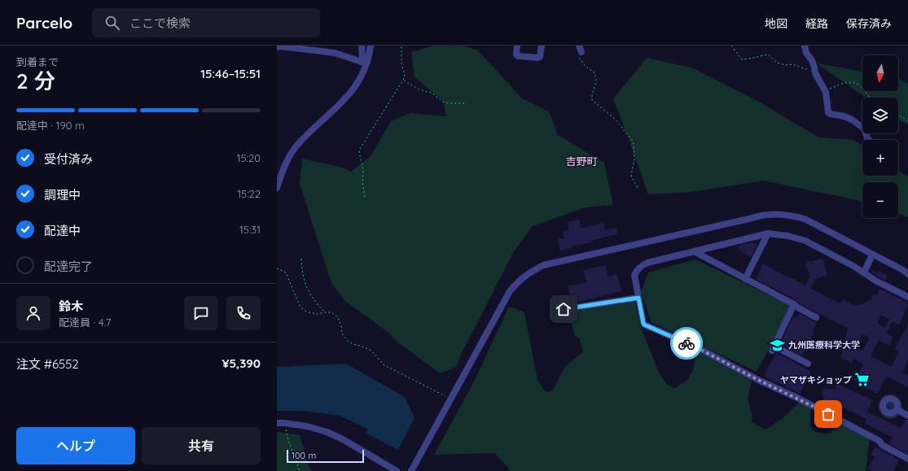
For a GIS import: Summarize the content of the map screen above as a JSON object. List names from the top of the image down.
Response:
{
  "districts": ["吉野町"],
  "places": {
    "school or university": ["九州医療科学大学"],
    "supermarket": ["ヤマザキショップ"]
  },
  "scale_bar": "100 m",
  "north": "bottom",
  "page": {
    "header": "Parcelo",
    "search": "ここで検索",
    "nav": ["地図", "経路", "保存済み"],
    "heading": ["2 分", "到着まで", "15:46–15:51"],
    "panel": [
      "鈴木",
      "配達員 · 4.7",
      "注文 #6552",
      "¥5,390"
    ],
    "map_buttons": ["+", "−"],
    "bar": "配達中 · 190 m",
    "list": [
      ["受付済み", "15:20"],
      ["調理中", "15:22"],
      ["配達中", "15:31"],
      "配達完了"
    ],
    "buttons": ["ヘルプ", "共有"],
    "scale": "100 m"
  }
}
